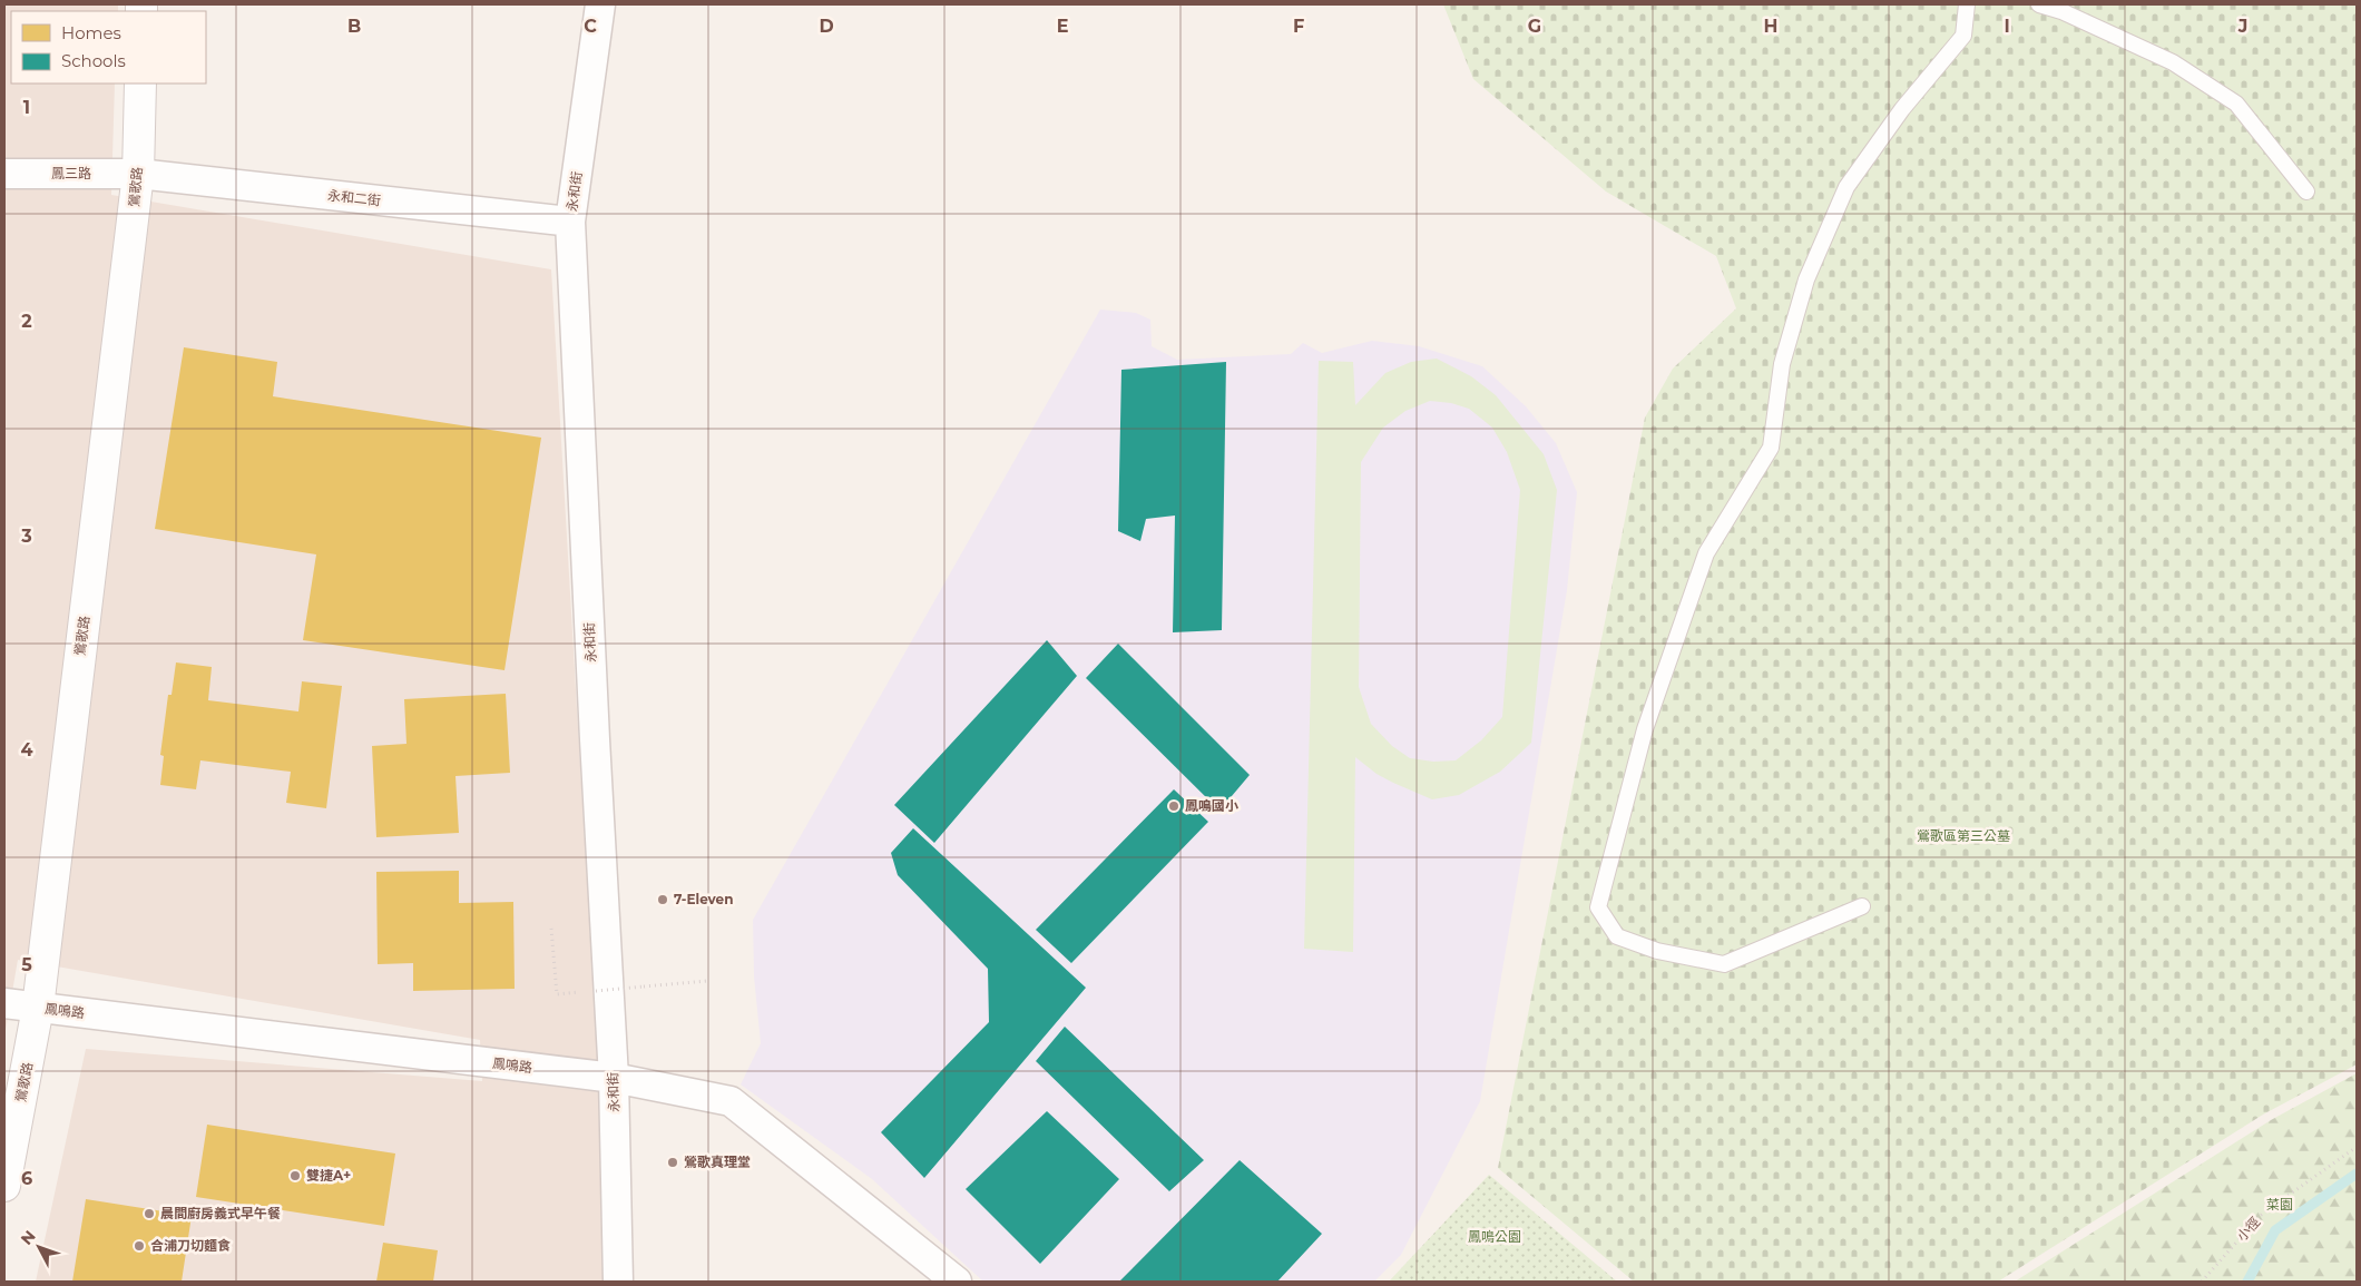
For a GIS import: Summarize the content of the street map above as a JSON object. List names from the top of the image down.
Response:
{
  "streets": {
    "street": [
      "鳳三路",
      "鶯歌路",
      "永和街",
      "永和二街",
      "鳳鳴路"
    ],
    "path": ["小徑"]
  },
  "crossings": [
    ["鳳三路", "鶯歌路"],
    ["鳳三路", "永和二街"],
    ["鶯歌路", "永和二街"],
    ["鶯歌路", "鳳鳴路"],
    ["永和街", "永和二街"],
    ["永和街", "鳳鳴路"]
  ],
  "parks": ["鶯歌區第三公墓", "菜園", "鳳鳴公園"],
  "places": [
    "鳳鳴國小",
    "7-Eleven",
    "鶯歌真理堂",
    "雙捷A+",
    "晨間廚房義式早午餐",
    "合浦刀切麵食"
  ],
  "legend": ["Homes", "Schools"],
  "north": "top left",
  "grid": {
    "columns": [
      "B",
      "C",
      "D",
      "E",
      "F",
      "G",
      "H",
      "I",
      "J"
    ],
    "rows": [
      "1",
      "2",
      "3",
      "4",
      "5",
      "6"
    ]
  }
}
